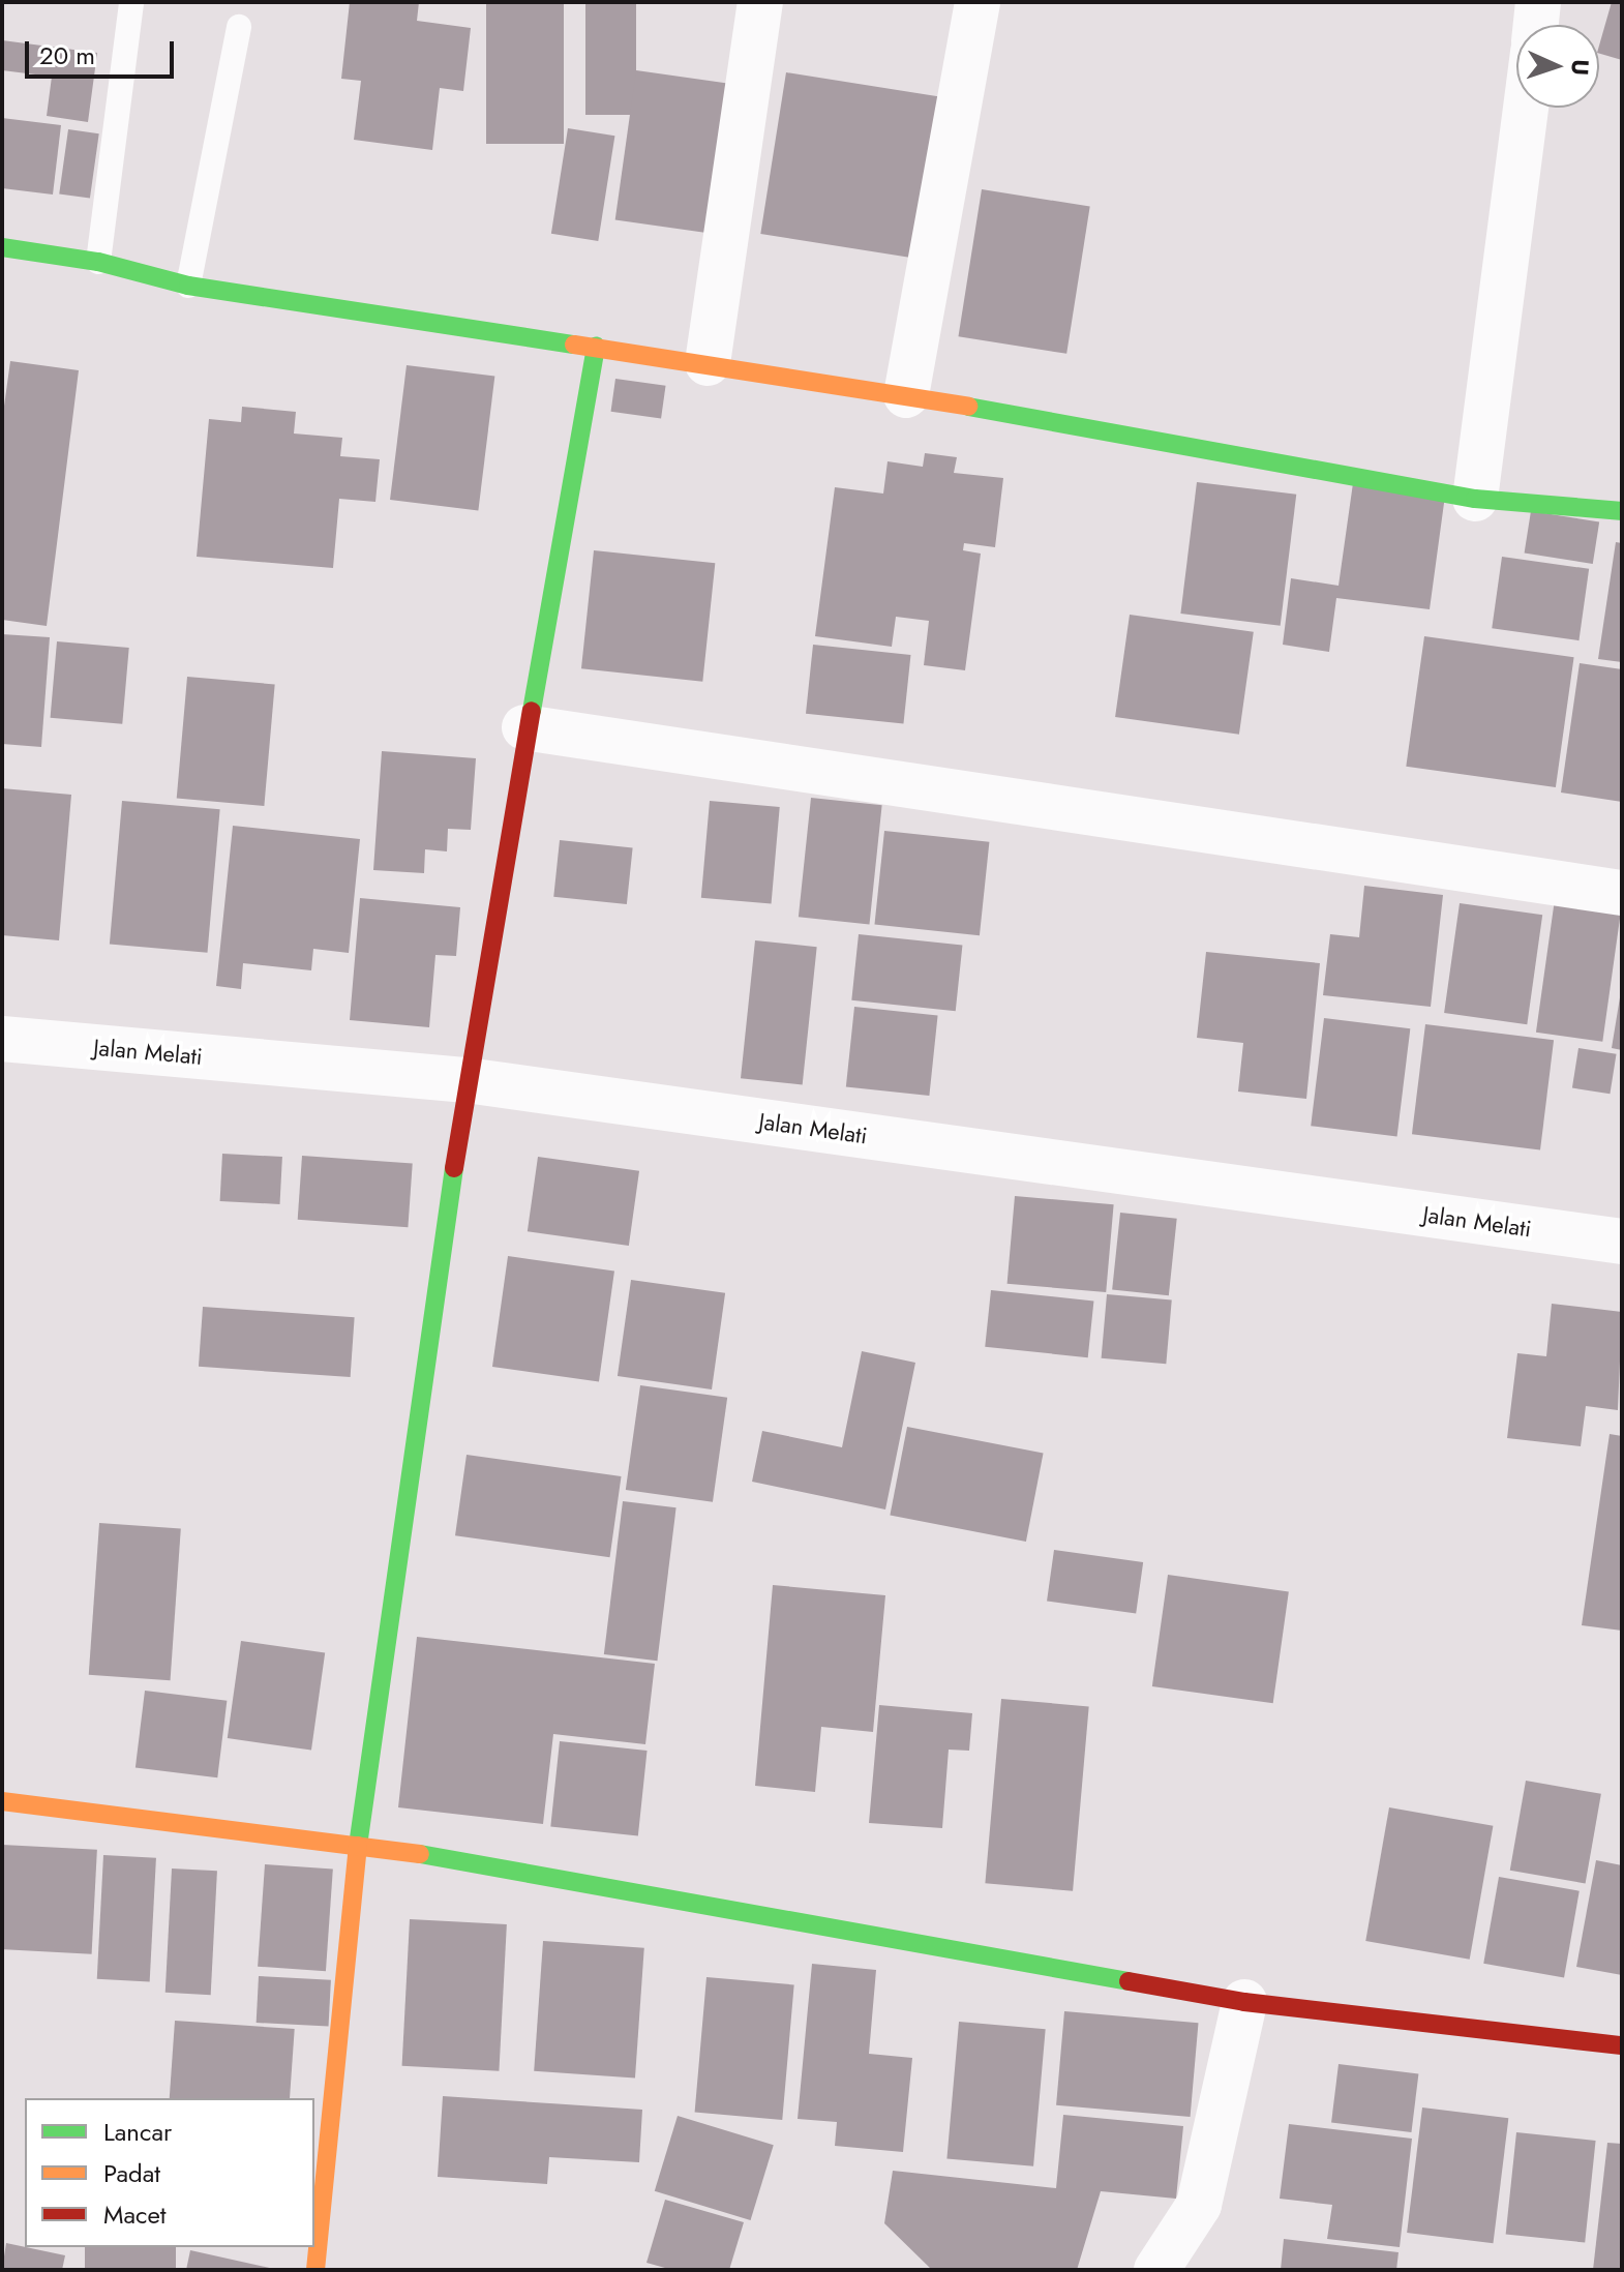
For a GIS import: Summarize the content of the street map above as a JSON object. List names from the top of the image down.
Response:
{
  "streets": {
    "street": ["Jalan Melati"]
  },
  "legend": ["Lancar", "Padat", "Macet"],
  "scale_bar": "20 m",
  "north": "right"
}
